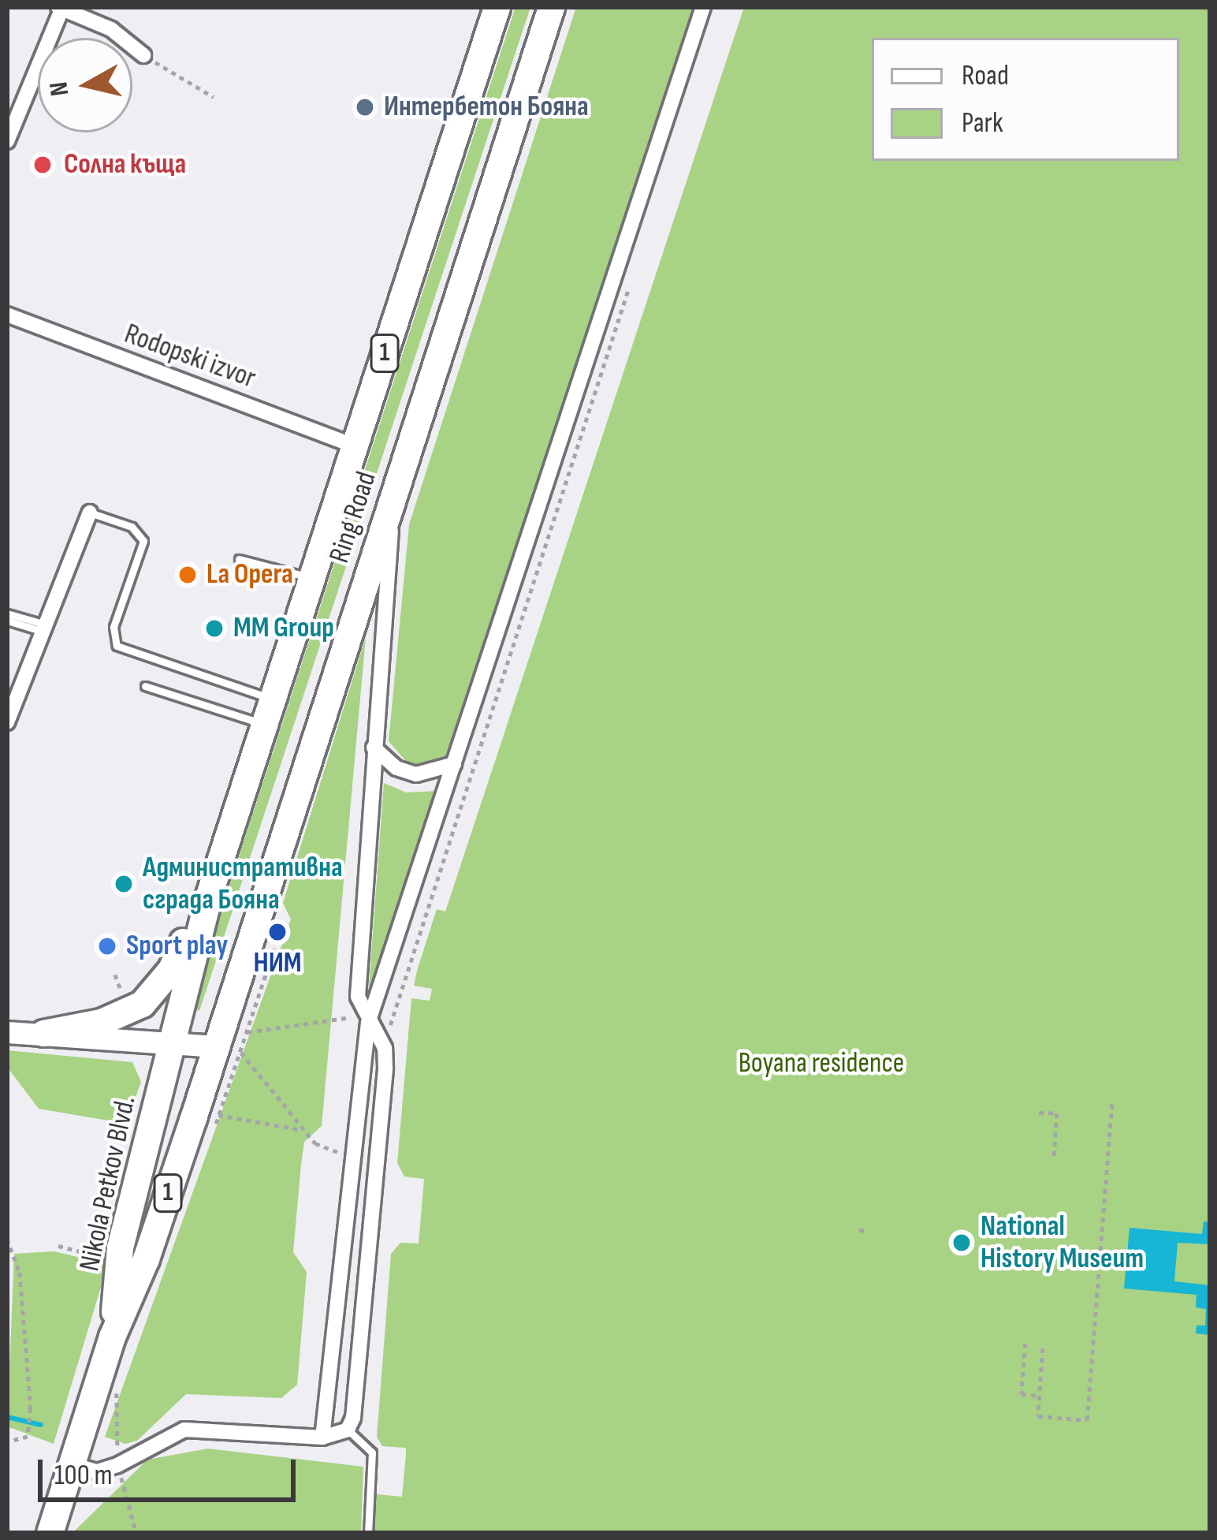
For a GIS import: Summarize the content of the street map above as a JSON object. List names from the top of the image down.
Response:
{
  "streets": {
    "highway": ["1", "Ring Road", "Nikola Petkov Blvd."],
    "street": ["Rodopski izvor"]
  },
  "crossings": [
    ["Rodopski izvor", "Ring Road"],
    ["Ring Road", "Nikola Petkov Blvd."]
  ],
  "parks": ["Boyana residence"],
  "places": [
    "Интербетон Бояна",
    "Солна къща",
    "La Opera",
    "MM Group",
    "Административна сграда Бояна",
    "НИМ",
    "Sport play",
    "National History Museum"
  ],
  "legend": ["Road", "Park"],
  "scale_bar": "100 m",
  "north": "left"
}
